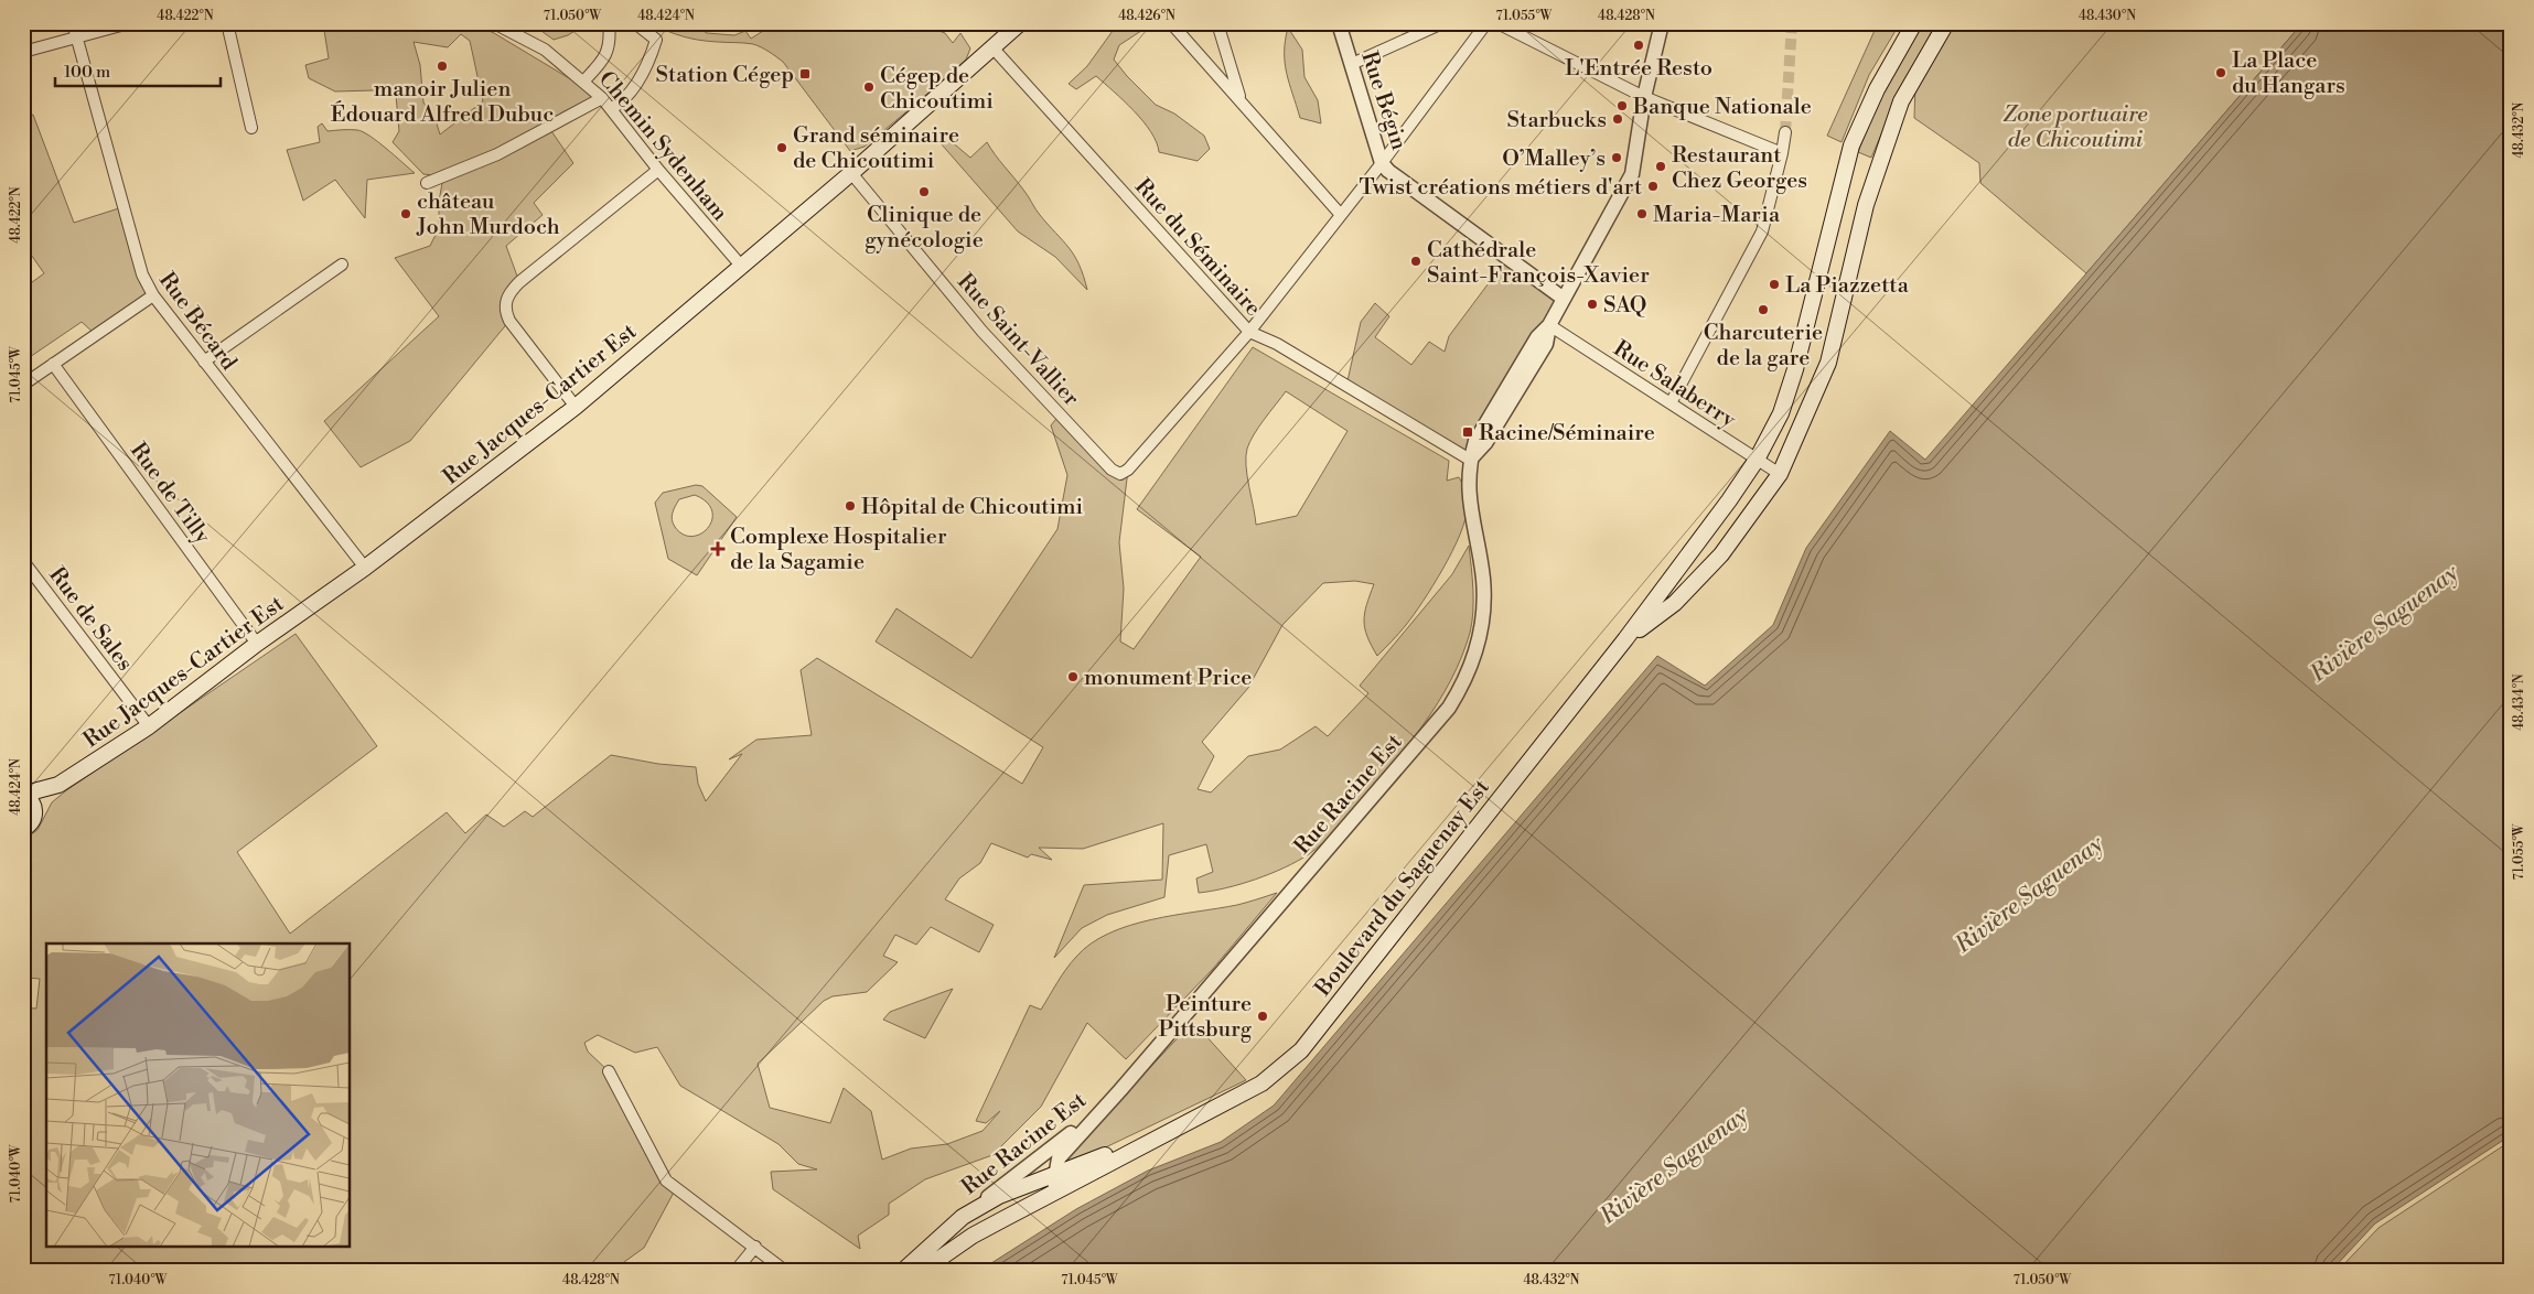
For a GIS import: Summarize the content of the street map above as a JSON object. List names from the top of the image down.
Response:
{
  "streets": {
    "main road": ["Rue Jacques-Cartier Est", "Boulevard du Saguenay Est"],
    "street": [
      "Rue Bégin",
      "Chemin Sydenham",
      "Rue du Séminaire",
      "Rue Bécard",
      "Rue Saint-Vallier",
      "Rue Salaberry",
      "Rue de Tilly",
      "Rue de Sales",
      "Rue Racine Est"
    ]
  },
  "crossings": [
    ["Rue Bégin", "Rue Racine Est"],
    ["Chemin Sydenham", "Rue Jacques-Cartier Est"],
    ["Rue du Séminaire", "Rue Saint-Vallier"],
    ["Rue du Séminaire", "Rue Jacques-Cartier Est"],
    ["Rue du Séminaire", "Rue Racine Est"],
    ["Rue Bécard", "Rue Jacques-Cartier Est"],
    ["Rue Saint-Vallier", "Rue Jacques-Cartier Est"],
    ["Rue Salaberry", "Rue Racine Est"],
    ["Rue Salaberry", "Boulevard du Saguenay Est"],
    ["Rue Jacques-Cartier Est", "Rue de Tilly"],
    ["Rue Jacques-Cartier Est", "Rue de Sales"],
    ["Rue Racine Est", "Boulevard du Saguenay Est"]
  ],
  "water": ["Rivière Saguenay"],
  "parks": ["Zone portuaire de Chicoutimi"],
  "places": {
    "other": [
      "L'Entrée Resto",
      "manoir Julien Édouard Alfred Dubuc",
      "La Place du Hangars",
      "Cégep de Chicoutimi",
      "Banque Nationale",
      "Starbucks",
      "Grand séminaire de Chicoutimi",
      "O’Malley’s",
      "Restaurant Chez Georges",
      "Twist créations métiers d'art",
      "Clinique de gynécologie",
      "château John Murdoch",
      "Maria-Maria",
      "Cathédrale Saint-François-Xavier",
      "La Piazzetta",
      "SAQ",
      "Charcuterie de la gare",
      "Hôpital de Chicoutimi",
      "monument Price",
      "Peinture Pittsburg"
    ],
    "transit": ["Station Cégep", "Racine/Séminaire"],
    "health": ["Complexe Hospitalier de la Sagamie"]
  },
  "scale_bar": "100 m",
  "coordinates": [
    "48.422°N",
    "71.050°W",
    "48.424°N",
    "48.426°N",
    "71.055°W",
    "48.428°N",
    "48.430°N",
    "48.432°N",
    "71.045°W",
    "48.434°N",
    "71.040°W"
  ]
}
